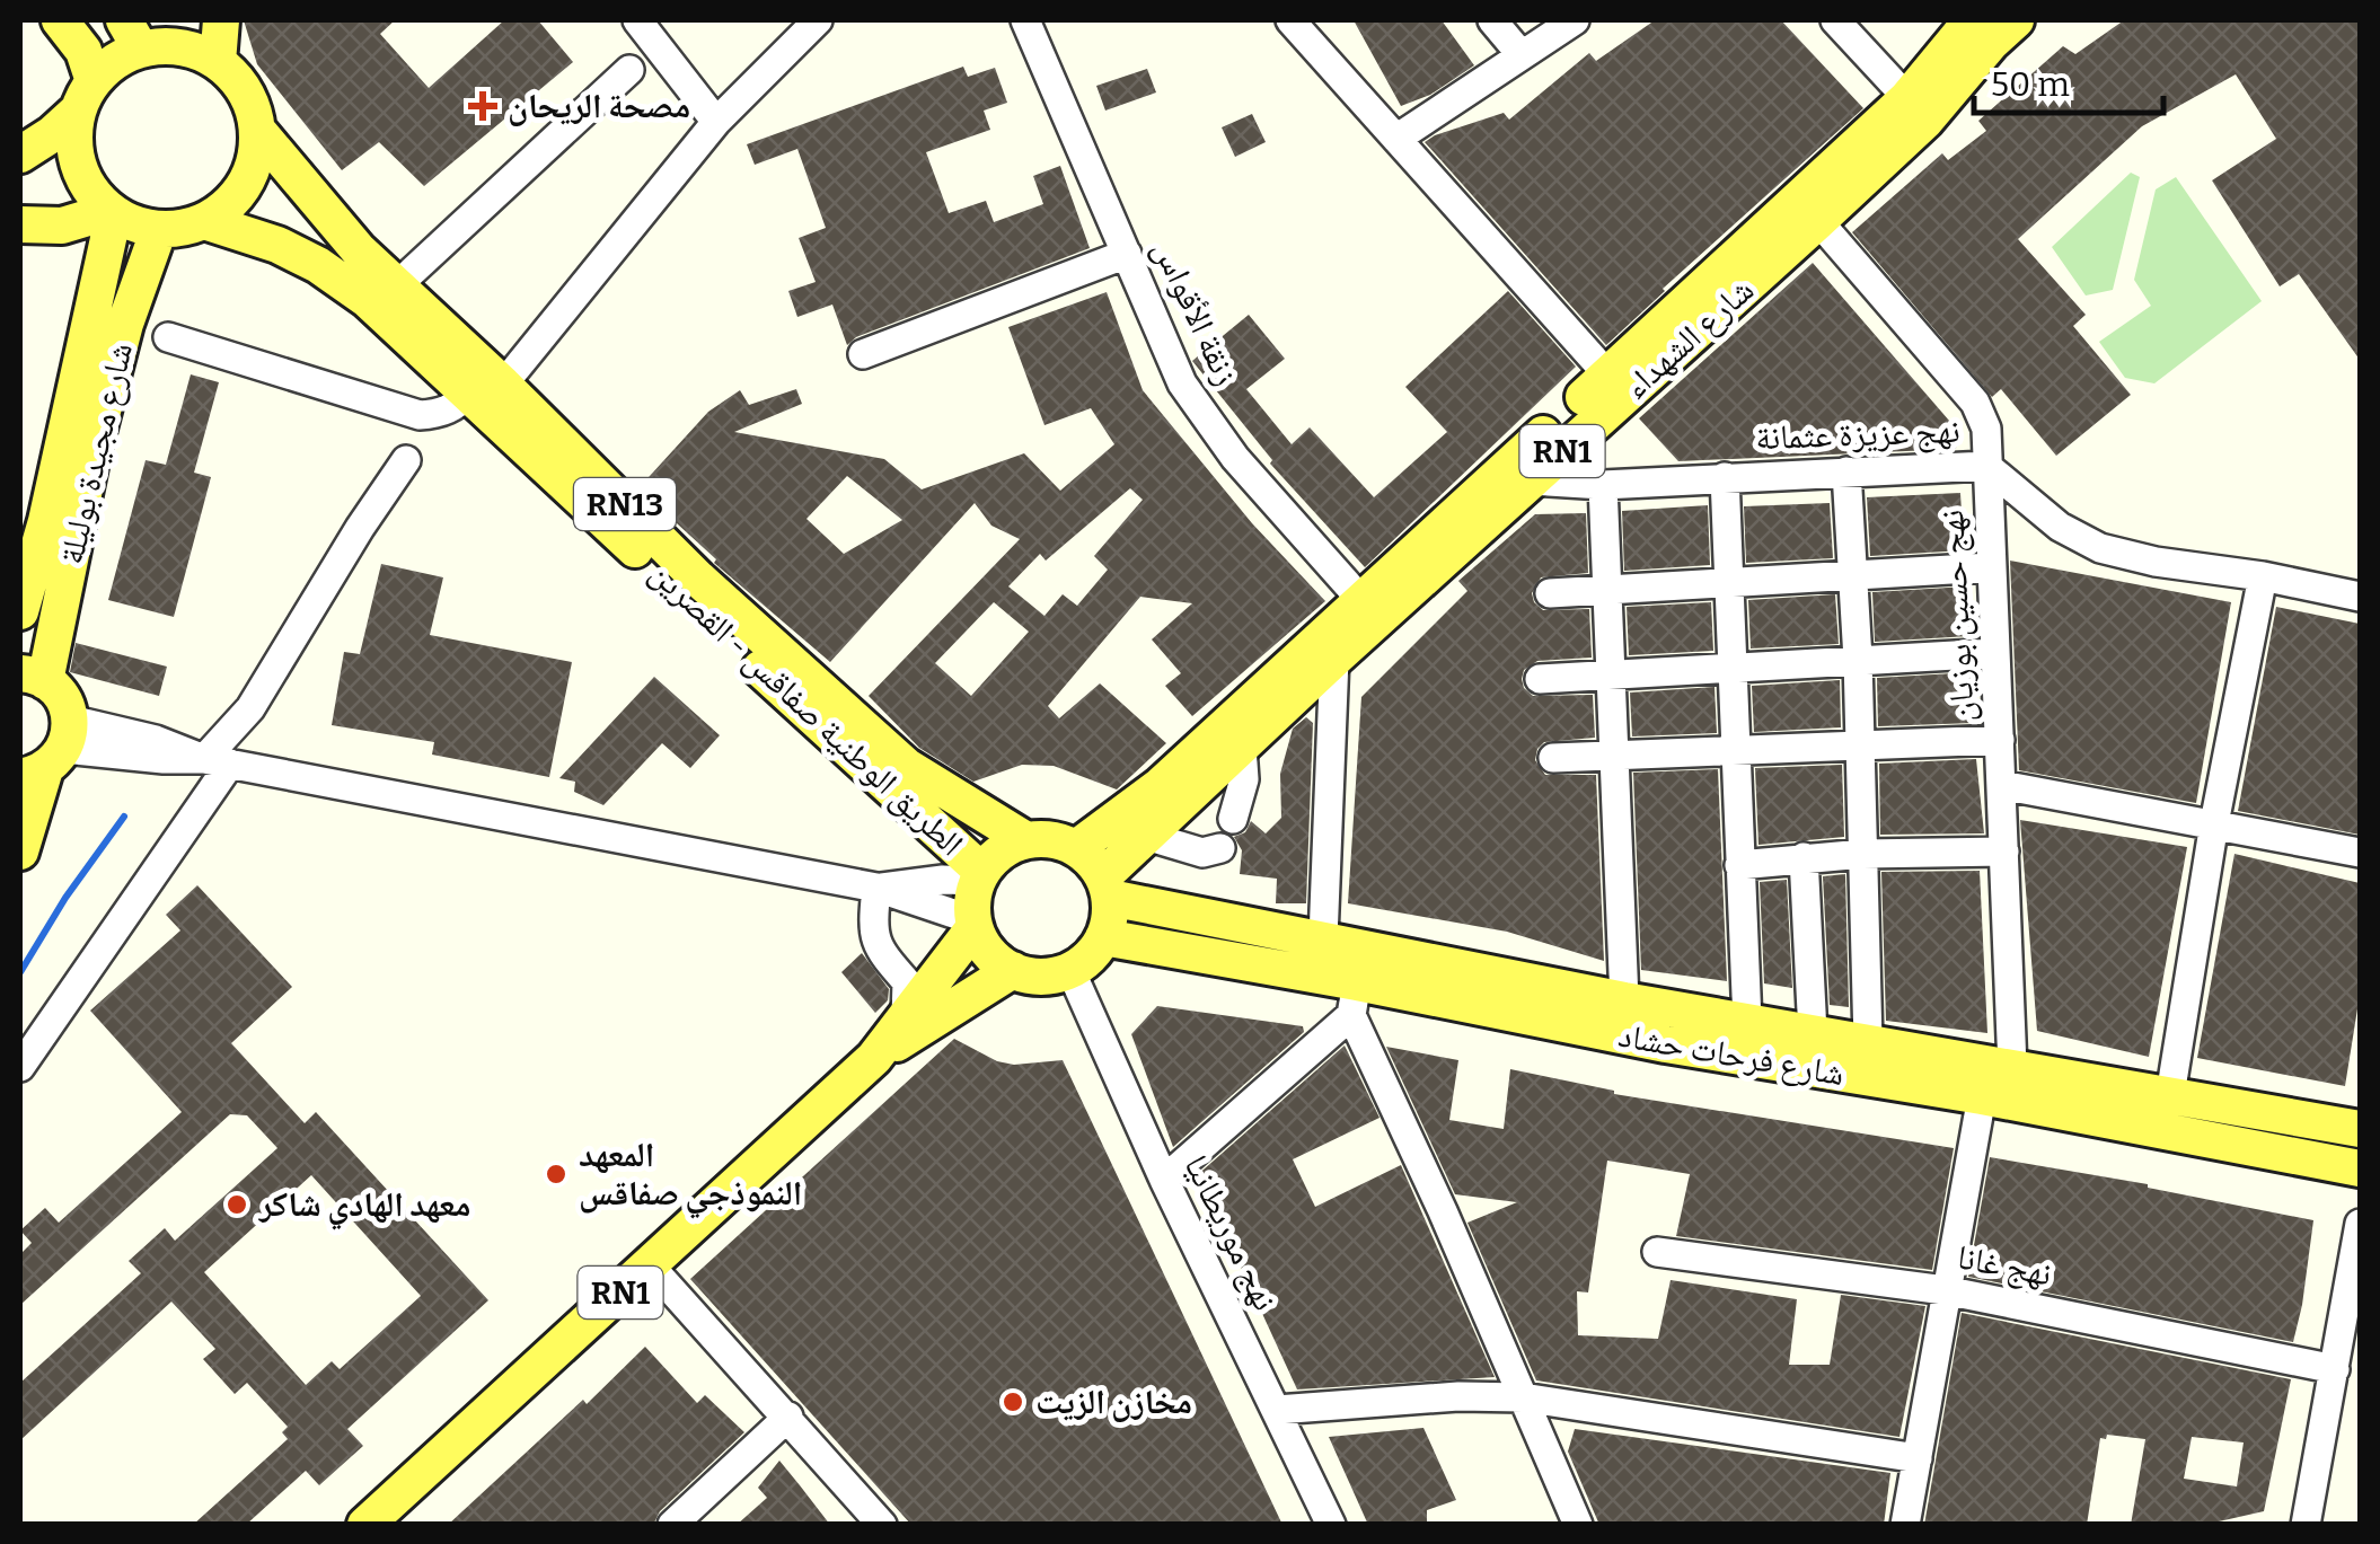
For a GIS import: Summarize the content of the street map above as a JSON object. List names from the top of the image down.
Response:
{
  "streets": {
    "main road": [
      "شارع الشهداء",
      "RN1",
      "شارع مجيدة بوليلة",
      "RN13",
      "الطريق الوطنية صفاقس - القصرين",
      "شارع فرحات حشاد"
    ],
    "street": [
      "زنقة الأقواس",
      "نهج عزيزة عثمانة",
      "نهج حسين بوزيان",
      "نهج موريطانيا",
      "نهج غانا"
    ]
  },
  "crossings": [
    ["زنقة الأقواس", "شارع الشهداء"],
    ["شارع الشهداء", "نهج عزيزة عثمانة"],
    ["شارع الشهداء", "RN1"],
    ["شارع الشهداء", "نهج حسين بوزيان"],
    ["شارع الشهداء", "الطريق الوطنية صفاقس - القصرين"],
    ["شارع الشهداء", "شارع فرحات حشاد"],
    ["شارع الشهداء", "نهج موريطانيا"],
    ["نهج عزيزة عثمانة", "نهج حسين بوزيان"],
    ["RN1", "الطريق الوطنية صفاقس - القصرين"],
    ["RN1", "شارع فرحات حشاد"],
    ["RN1", "نهج موريطانيا"],
    ["شارع مجيدة بوليلة", "الطريق الوطنية صفاقس - القصرين"],
    ["نهج حسين بوزيان", "شارع فرحات حشاد"],
    ["الطريق الوطنية صفاقس - القصرين", "شارع فرحات حشاد"],
    ["الطريق الوطنية صفاقس - القصرين", "نهج موريطانيا"],
    ["شارع فرحات حشاد", "نهج موريطانيا"]
  ],
  "places": {
    "health": ["مصحة الريحان"],
    "other": ["المعهد النموذجي صفاقس", "معهد الهادي شاكر", "مخازن الزيت"]
  },
  "scale_bar": "50 m"
}
